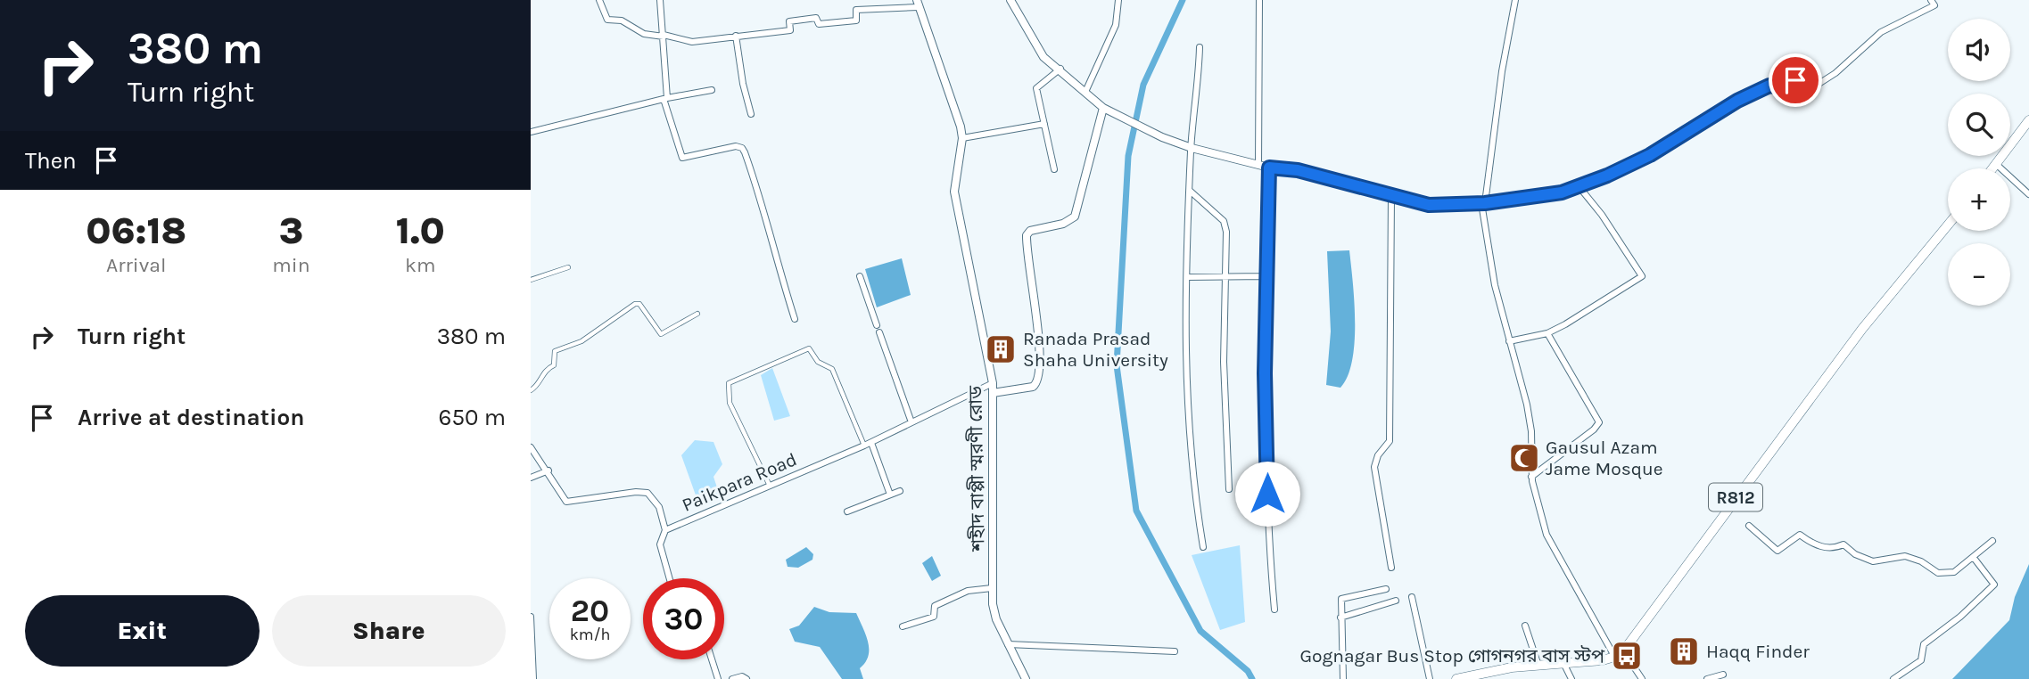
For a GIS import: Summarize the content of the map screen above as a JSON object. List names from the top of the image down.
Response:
{
  "streets": {
    "main road": ["R812"],
    "street": ["শহীদ বাপ্পী স্মরণী রোড", "Paikpara Road"]
  },
  "crossings": [
    ["শহীদ বাপ্পী স্মরণী রোড", "Paikpara Road"]
  ],
  "places": {
    "building": ["Ranada Prasad Shaha University", "Haqq Finder"],
    "mosque": ["Gausul Azam Jame Mosque"],
    "bus stop": ["Gognagar Bus Stop গোগনগর বাস স্টপ"]
  },
  "page": {
    "turn": ["380 m", "Turn right"],
    "map_buttons": ["+", "−"],
    "then": "Then",
    "eta": [
      "06:18",
      "Arrival",
      "3",
      "min",
      "1.0",
      "km"
    ],
    "list": [
      {
        "name": "Turn right",
        "value": "380 m"
      },
      {
        "name": "Arrive at destination",
        "value": "650 m"
      }
    ],
    "speed": "20 km/h",
    "limit": "30",
    "buttons": ["Exit", "Share"]
  }
}
